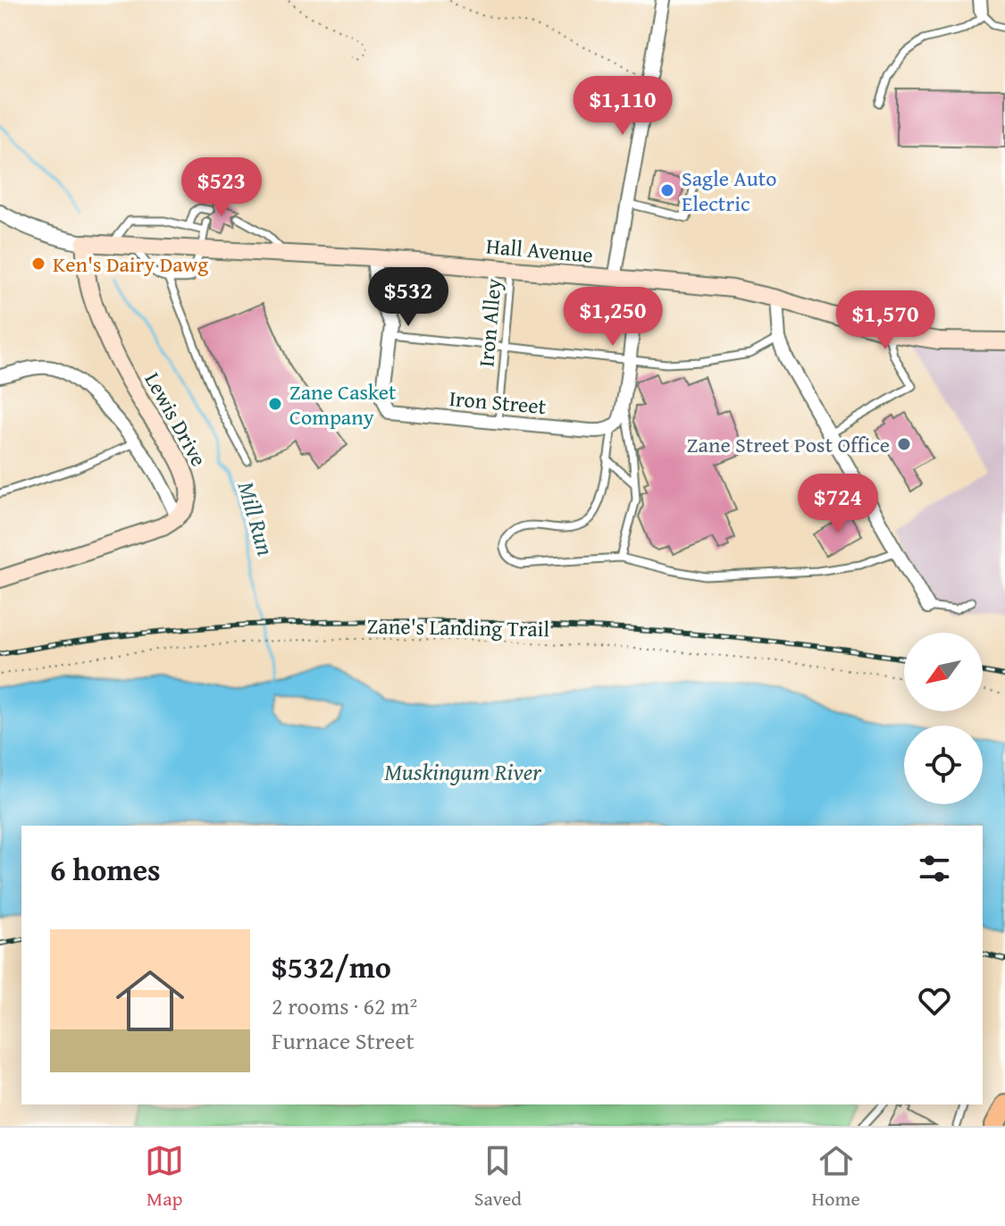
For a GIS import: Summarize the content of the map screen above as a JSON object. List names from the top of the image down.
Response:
{
  "streets": {
    "main road": ["Hall Avenue", "Lewis Drive"],
    "street": ["Iron Street"],
    "lane": ["Iron Alley"],
    "path": ["Zane's Landing Trail"]
  },
  "crossings": [
    ["Hall Avenue", "Iron Alley"],
    ["Hall Avenue", "Lewis Drive"],
    ["Iron Alley", "Iron Street"]
  ],
  "water": ["Mill Run", "Muskingum River"],
  "places": [
    "Sagle Auto Electric",
    "Ken's Dairy Dawg",
    "Zane Casket Company",
    "Zane Street Post Office"
  ],
  "north": "bottom left",
  "page": {
    "price": [
      "$1,110",
      "$523",
      "$532",
      "$1,250",
      "$1,570",
      "$724"
    ],
    "heading": "6 homes",
    "list": [
      {
        "name": "$532/mo",
        "note": "2 rooms · 62 m² · Furnace Street"
      }
    ],
    "tabs": ["Map", "Saved", "Home"]
  }
}
